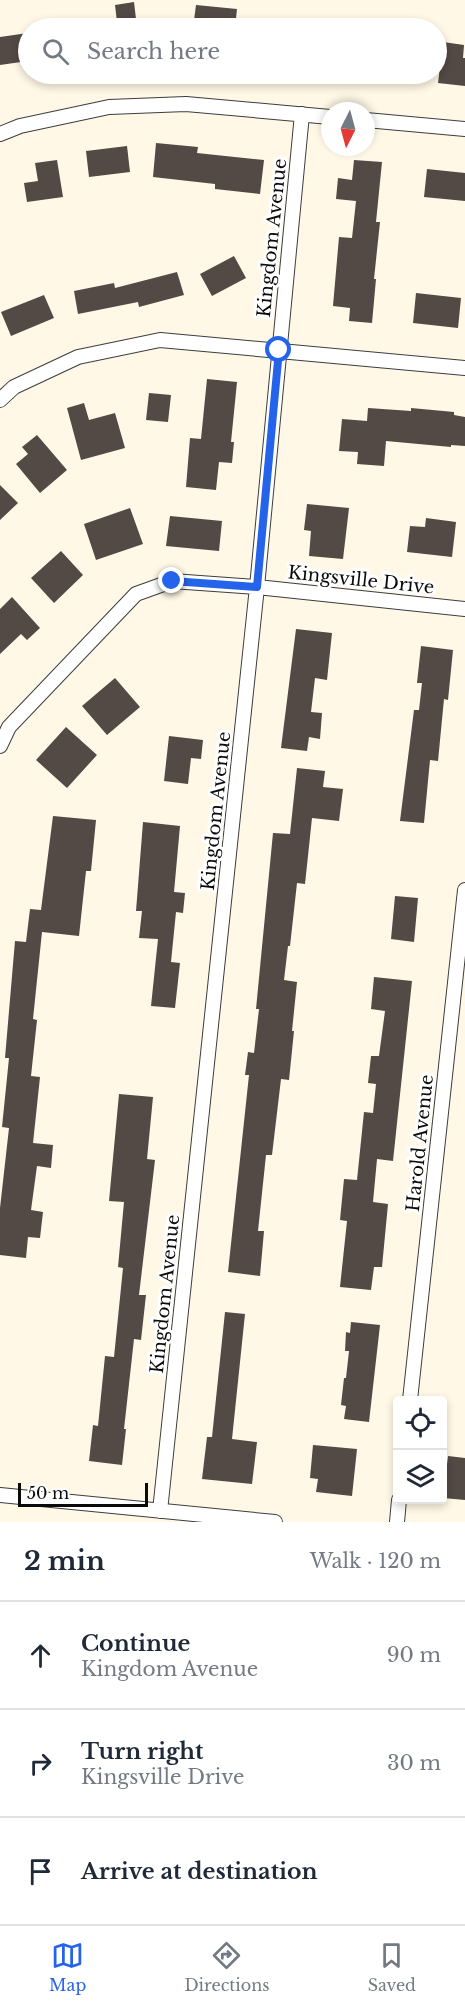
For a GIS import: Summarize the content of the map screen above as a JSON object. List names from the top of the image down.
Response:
{
  "streets": {
    "street": ["Kingdom Avenue", "Kingsville Drive", "Harold Avenue"]
  },
  "crossings": [
    ["Kingdom Avenue", "Kingsville Drive"]
  ],
  "scale_bar": "50 m",
  "north": "bottom",
  "page": {
    "search": "Search here",
    "scale": "50 m",
    "heading": ["2 min", "Walk · 120 m"],
    "list": [
      ["Continue", "Kingdom Avenue", "90 m"],
      ["Turn right", "Kingsville Drive", "30 m"],
      "Arrive at destination"
    ],
    "nav": ["Map", "Directions", "Saved"]
  }
}
